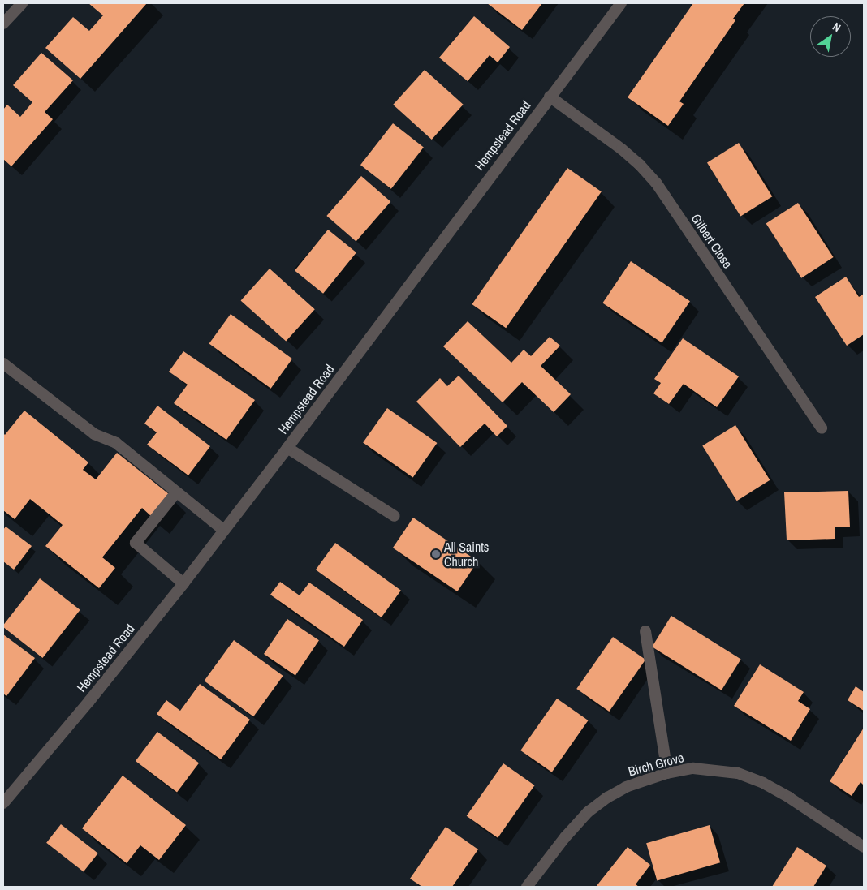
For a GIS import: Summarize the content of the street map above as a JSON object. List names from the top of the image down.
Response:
{
  "streets": {
    "street": ["Hempstead Road", "Gilbert Close", "Birch Grove"]
  },
  "crossings": [
    ["Hempstead Road", "Gilbert Close"]
  ],
  "places": ["All Saints Church"],
  "north": "top right"
}
